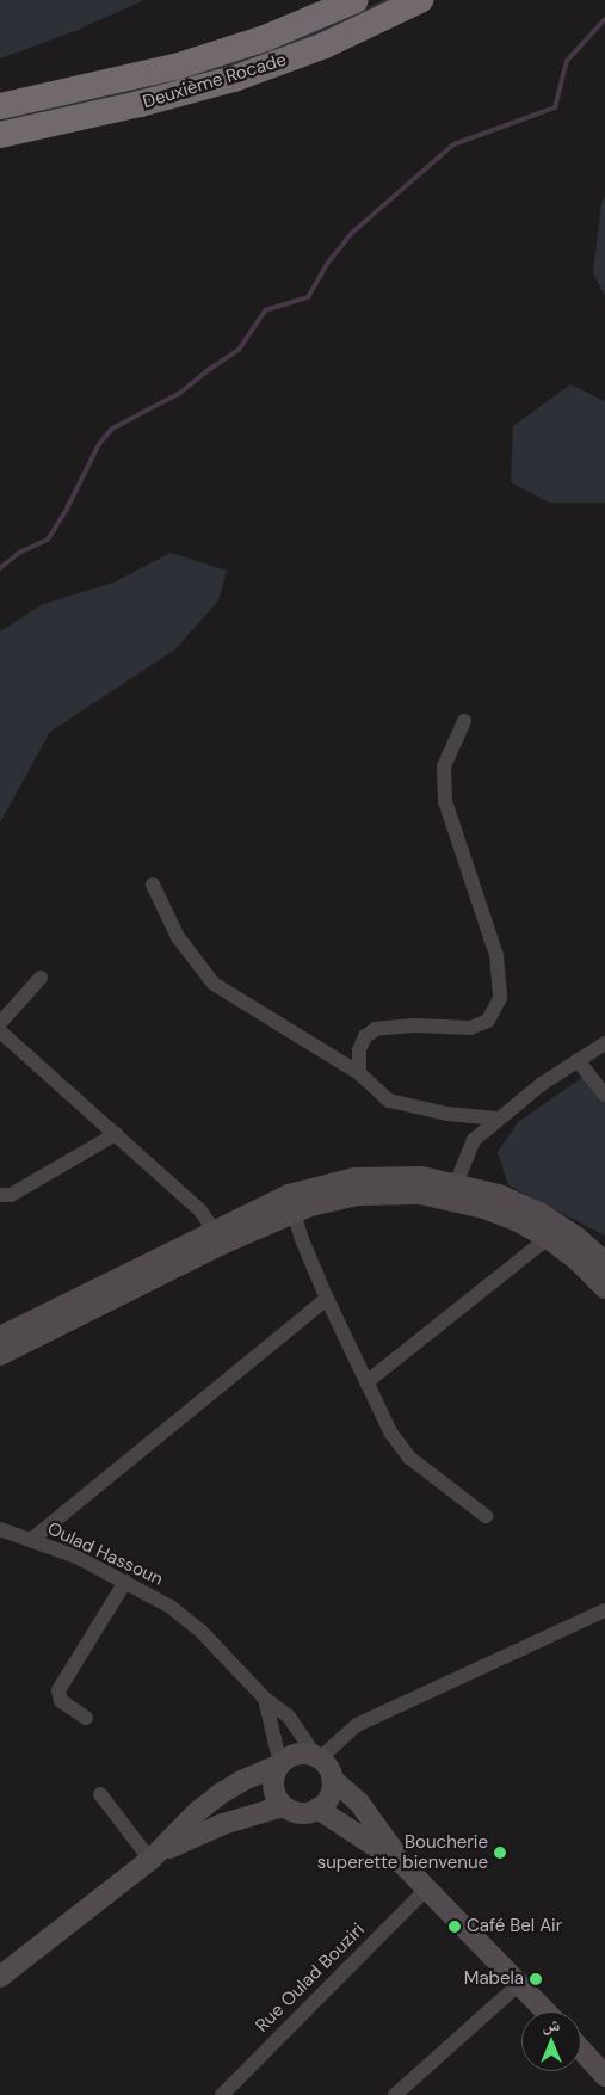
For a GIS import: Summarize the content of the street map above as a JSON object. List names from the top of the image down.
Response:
{
  "streets": {
    "highway": ["Deuxième Rocade"],
    "street": ["Oulad Hassoun", "Rue Oulad Bouziri"]
  },
  "places": ["Boucherie superette bienvenue", "Café Bel Air", "Mabela"],
  "north": "top"
}
